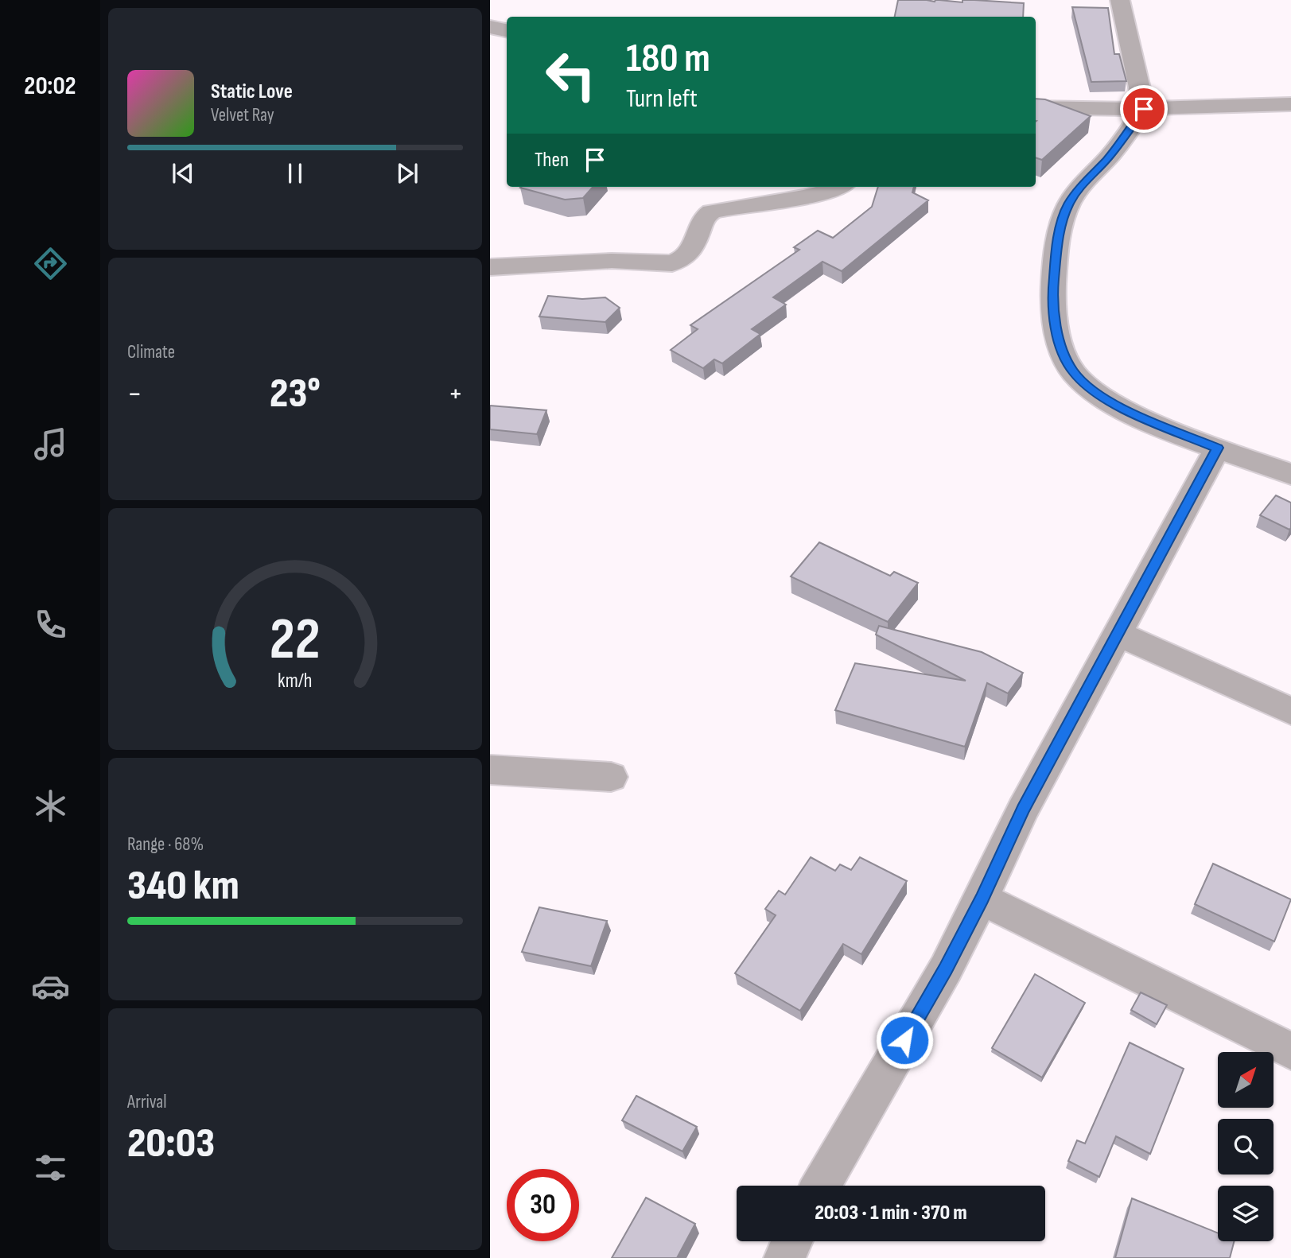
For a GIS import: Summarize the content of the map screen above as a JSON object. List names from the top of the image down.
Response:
{
  "north": "top right",
  "page": {
    "tabs": "20:02",
    "turn": ["180 m", "Turn left"],
    "song": ["Static Love", "Velvet Ray"],
    "then": "Then",
    "tile": [
      "Climate",
      ["Range · 68%", "340 km"],
      ["Arrival", "20:03"]
    ],
    "heat": ["−", "23°", "+"],
    "limit": "30",
    "trip": "20:03 · 1 min · 370 m",
    "gauge": ["22", "km/h"]
  }
}
